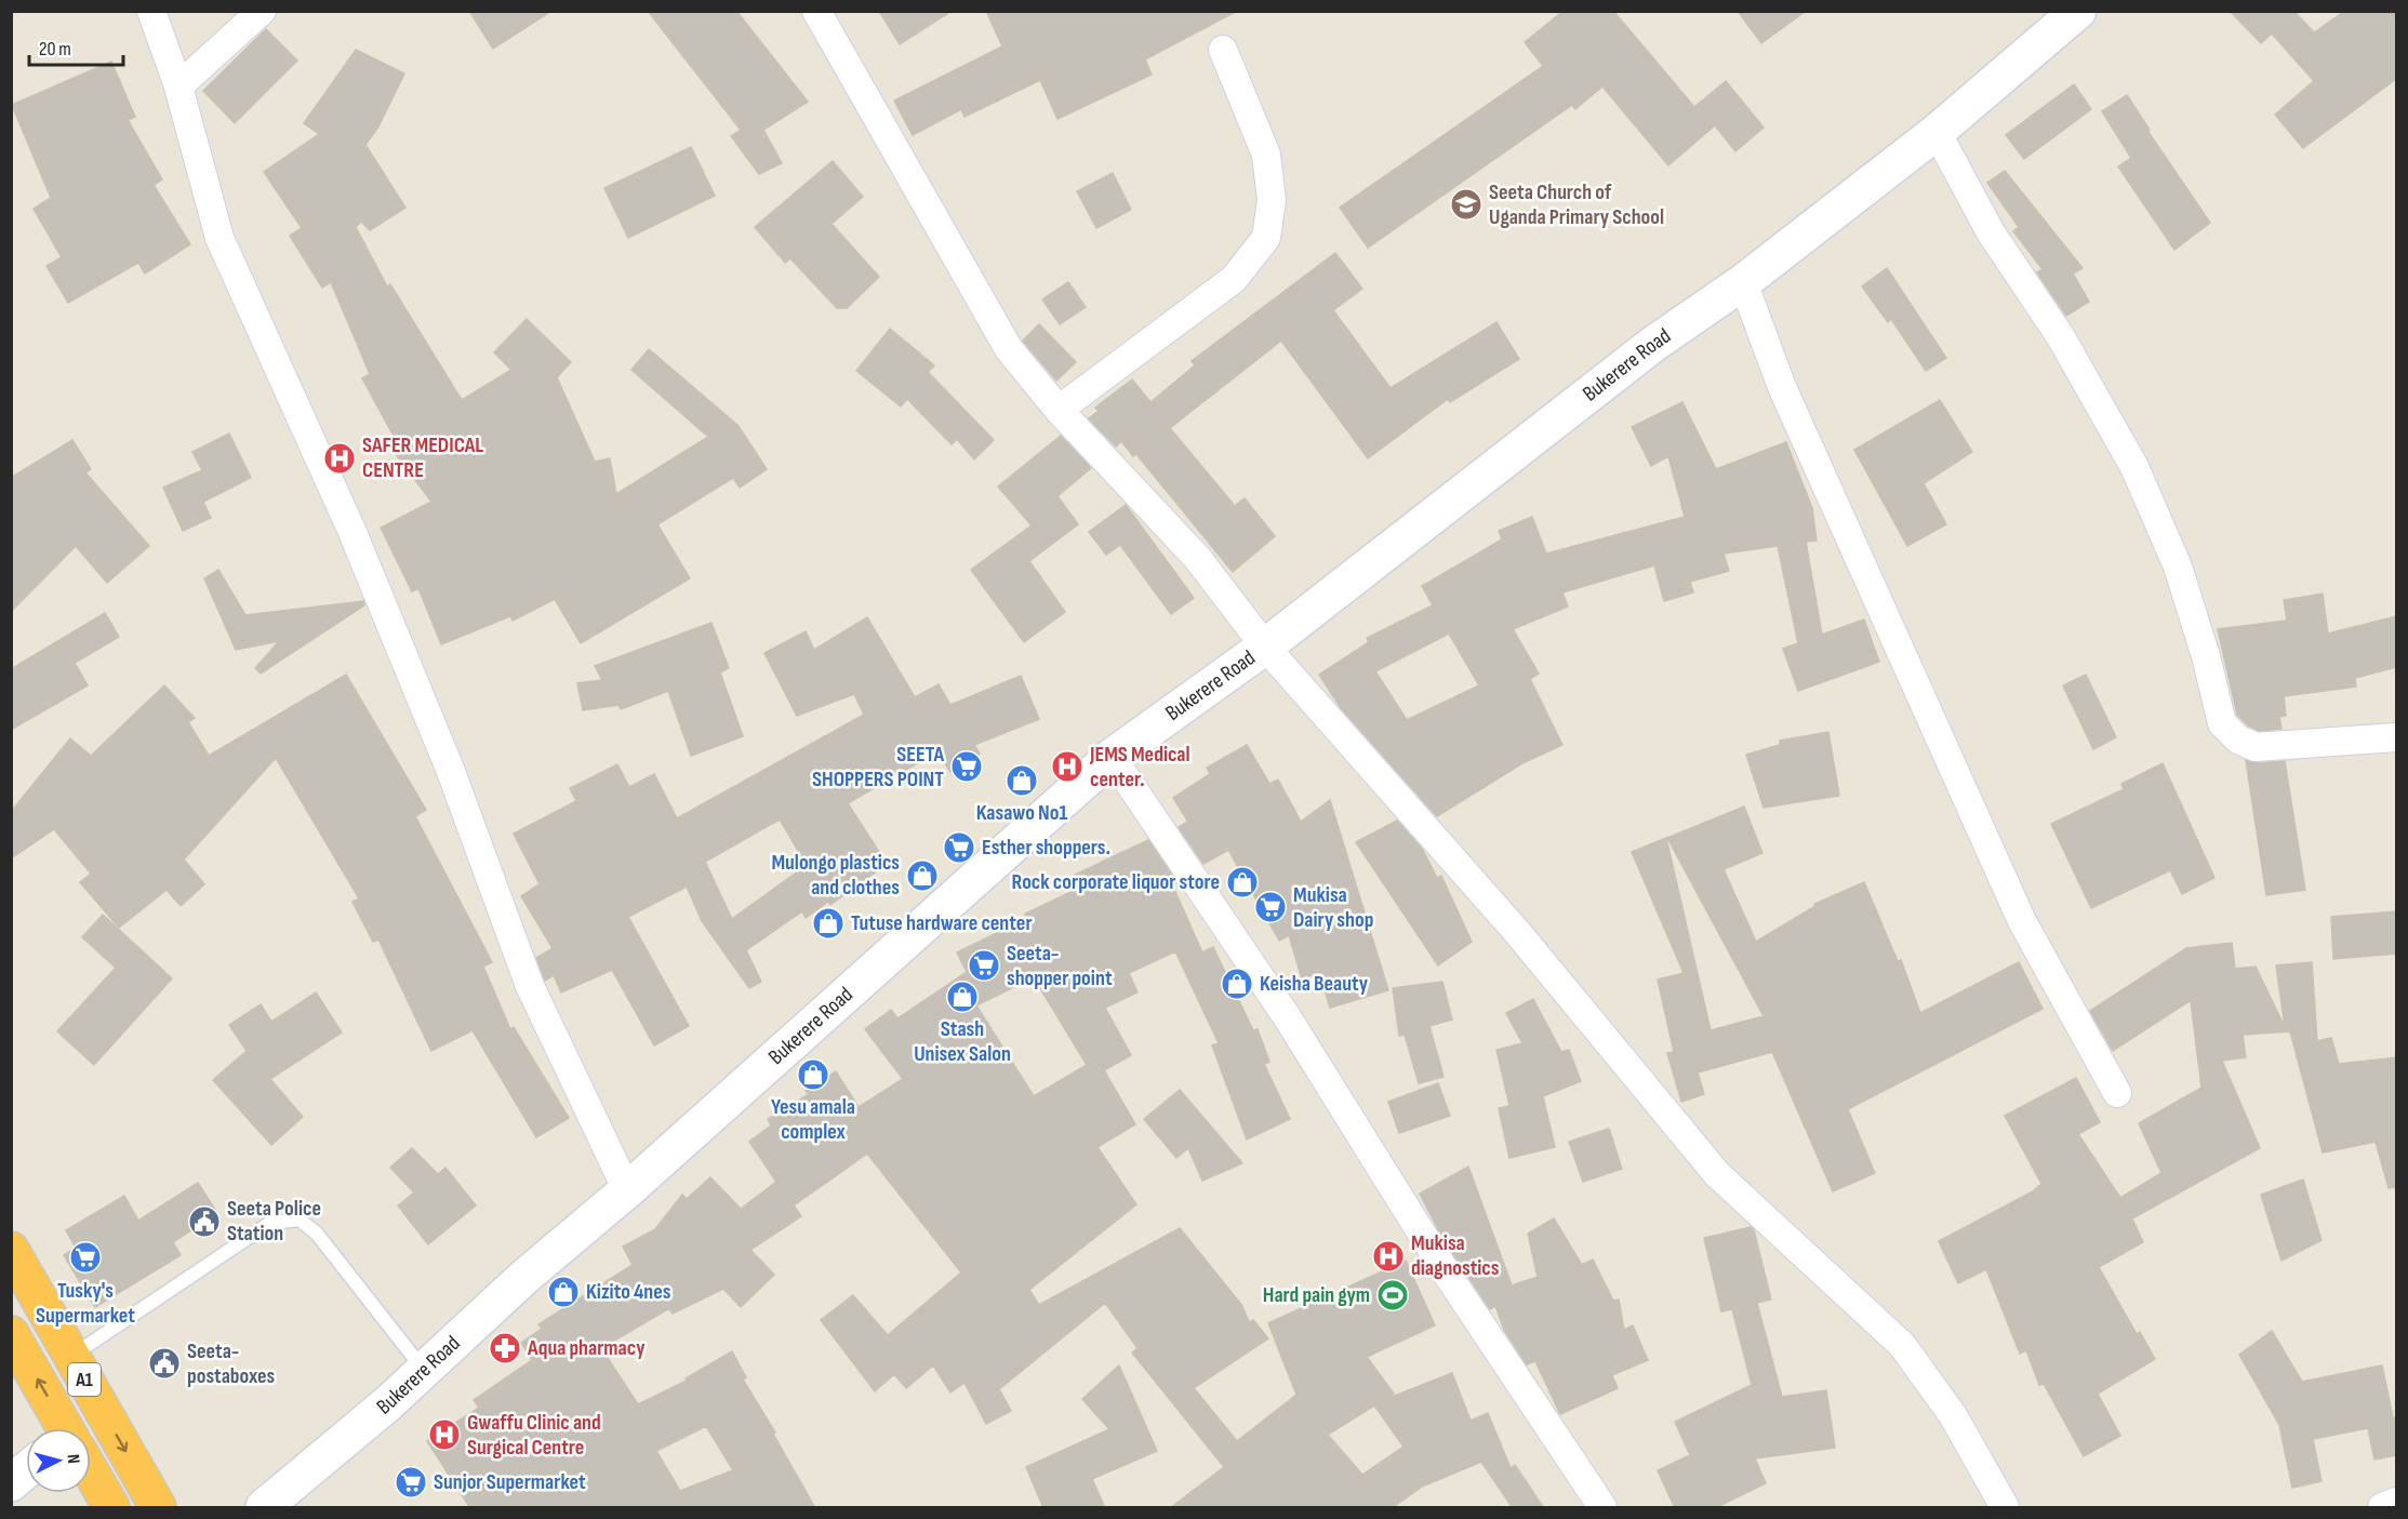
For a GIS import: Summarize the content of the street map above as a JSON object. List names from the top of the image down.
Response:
{
  "streets": {
    "highway": ["A1"],
    "main road": ["Bukerere Road"]
  },
  "places": {
    "school or university": ["Seeta Church of Uganda Primary School"],
    "hospital": [
      "SAFER MEDICAL CENTRE",
      "JEMS Medical center.",
      "Mukisa diagnostics",
      "Gwaffu Clinic and Surgical Centre"
    ],
    "supermarket": [
      "SEETA SHOPPERS POINT",
      "Esther shoppers.",
      "Mukisa Dairy shop",
      "Seeta- shopper point",
      "Tusky's Supermarket",
      "Sunjor Supermarket"
    ],
    "shop": [
      "Kasawo No1",
      "Mulongo plastics and clothes",
      "Rock corporate liquor store",
      "Tutuse hardware center",
      "Keisha Beauty",
      "Stash Unisex Salon",
      "Yesu amala complex",
      "Kizito 4nes"
    ],
    "public building": ["Seeta Police Station", "Seeta- postaboxes"],
    "sports": ["Hard pain gym"],
    "pharmacy": ["Aqua pharmacy"]
  },
  "scale_bar": "20 m",
  "north": "right"
}
